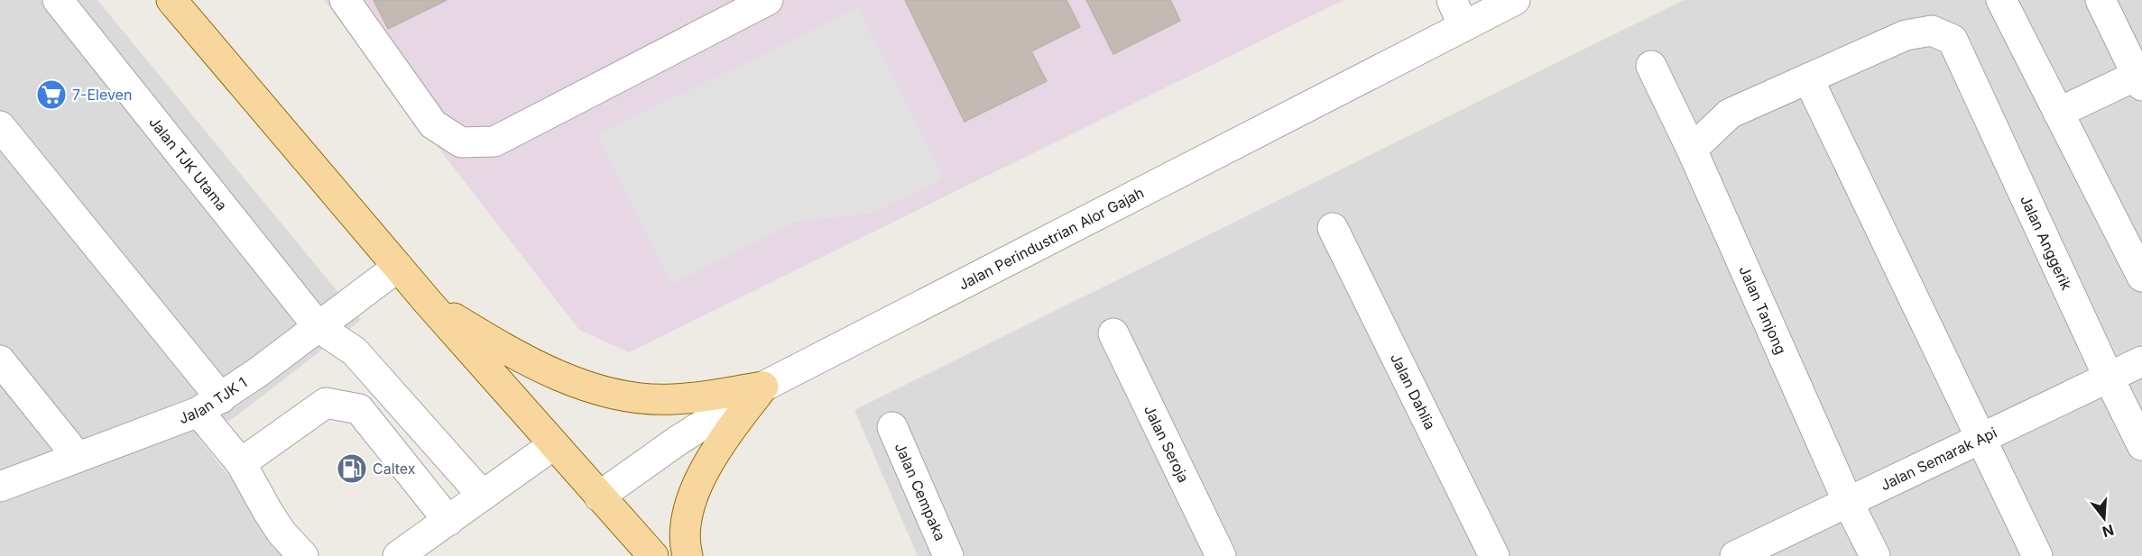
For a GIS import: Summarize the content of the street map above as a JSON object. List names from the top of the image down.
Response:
{
  "streets": {
    "street": [
      "Jalan TJK Utama",
      "Jalan Perindustrian Alor Gajah",
      "Jalan Anggerik",
      "Jalan Tanjong",
      "Jalan Dahlia",
      "Jalan TJK 1",
      "Jalan Seroja",
      "Jalan Semarak Api",
      "Jalan Cempaka"
    ]
  },
  "crossings": [
    ["Jalan TJK Utama", "Jalan TJK 1"],
    ["Jalan Anggerik", "Jalan Semarak Api"],
    ["Jalan Tanjong", "Jalan Semarak Api"]
  ],
  "places": {
    "supermarket": ["7-Eleven"],
    "fuel station": ["Caltex"]
  },
  "north": "bottom"
}
